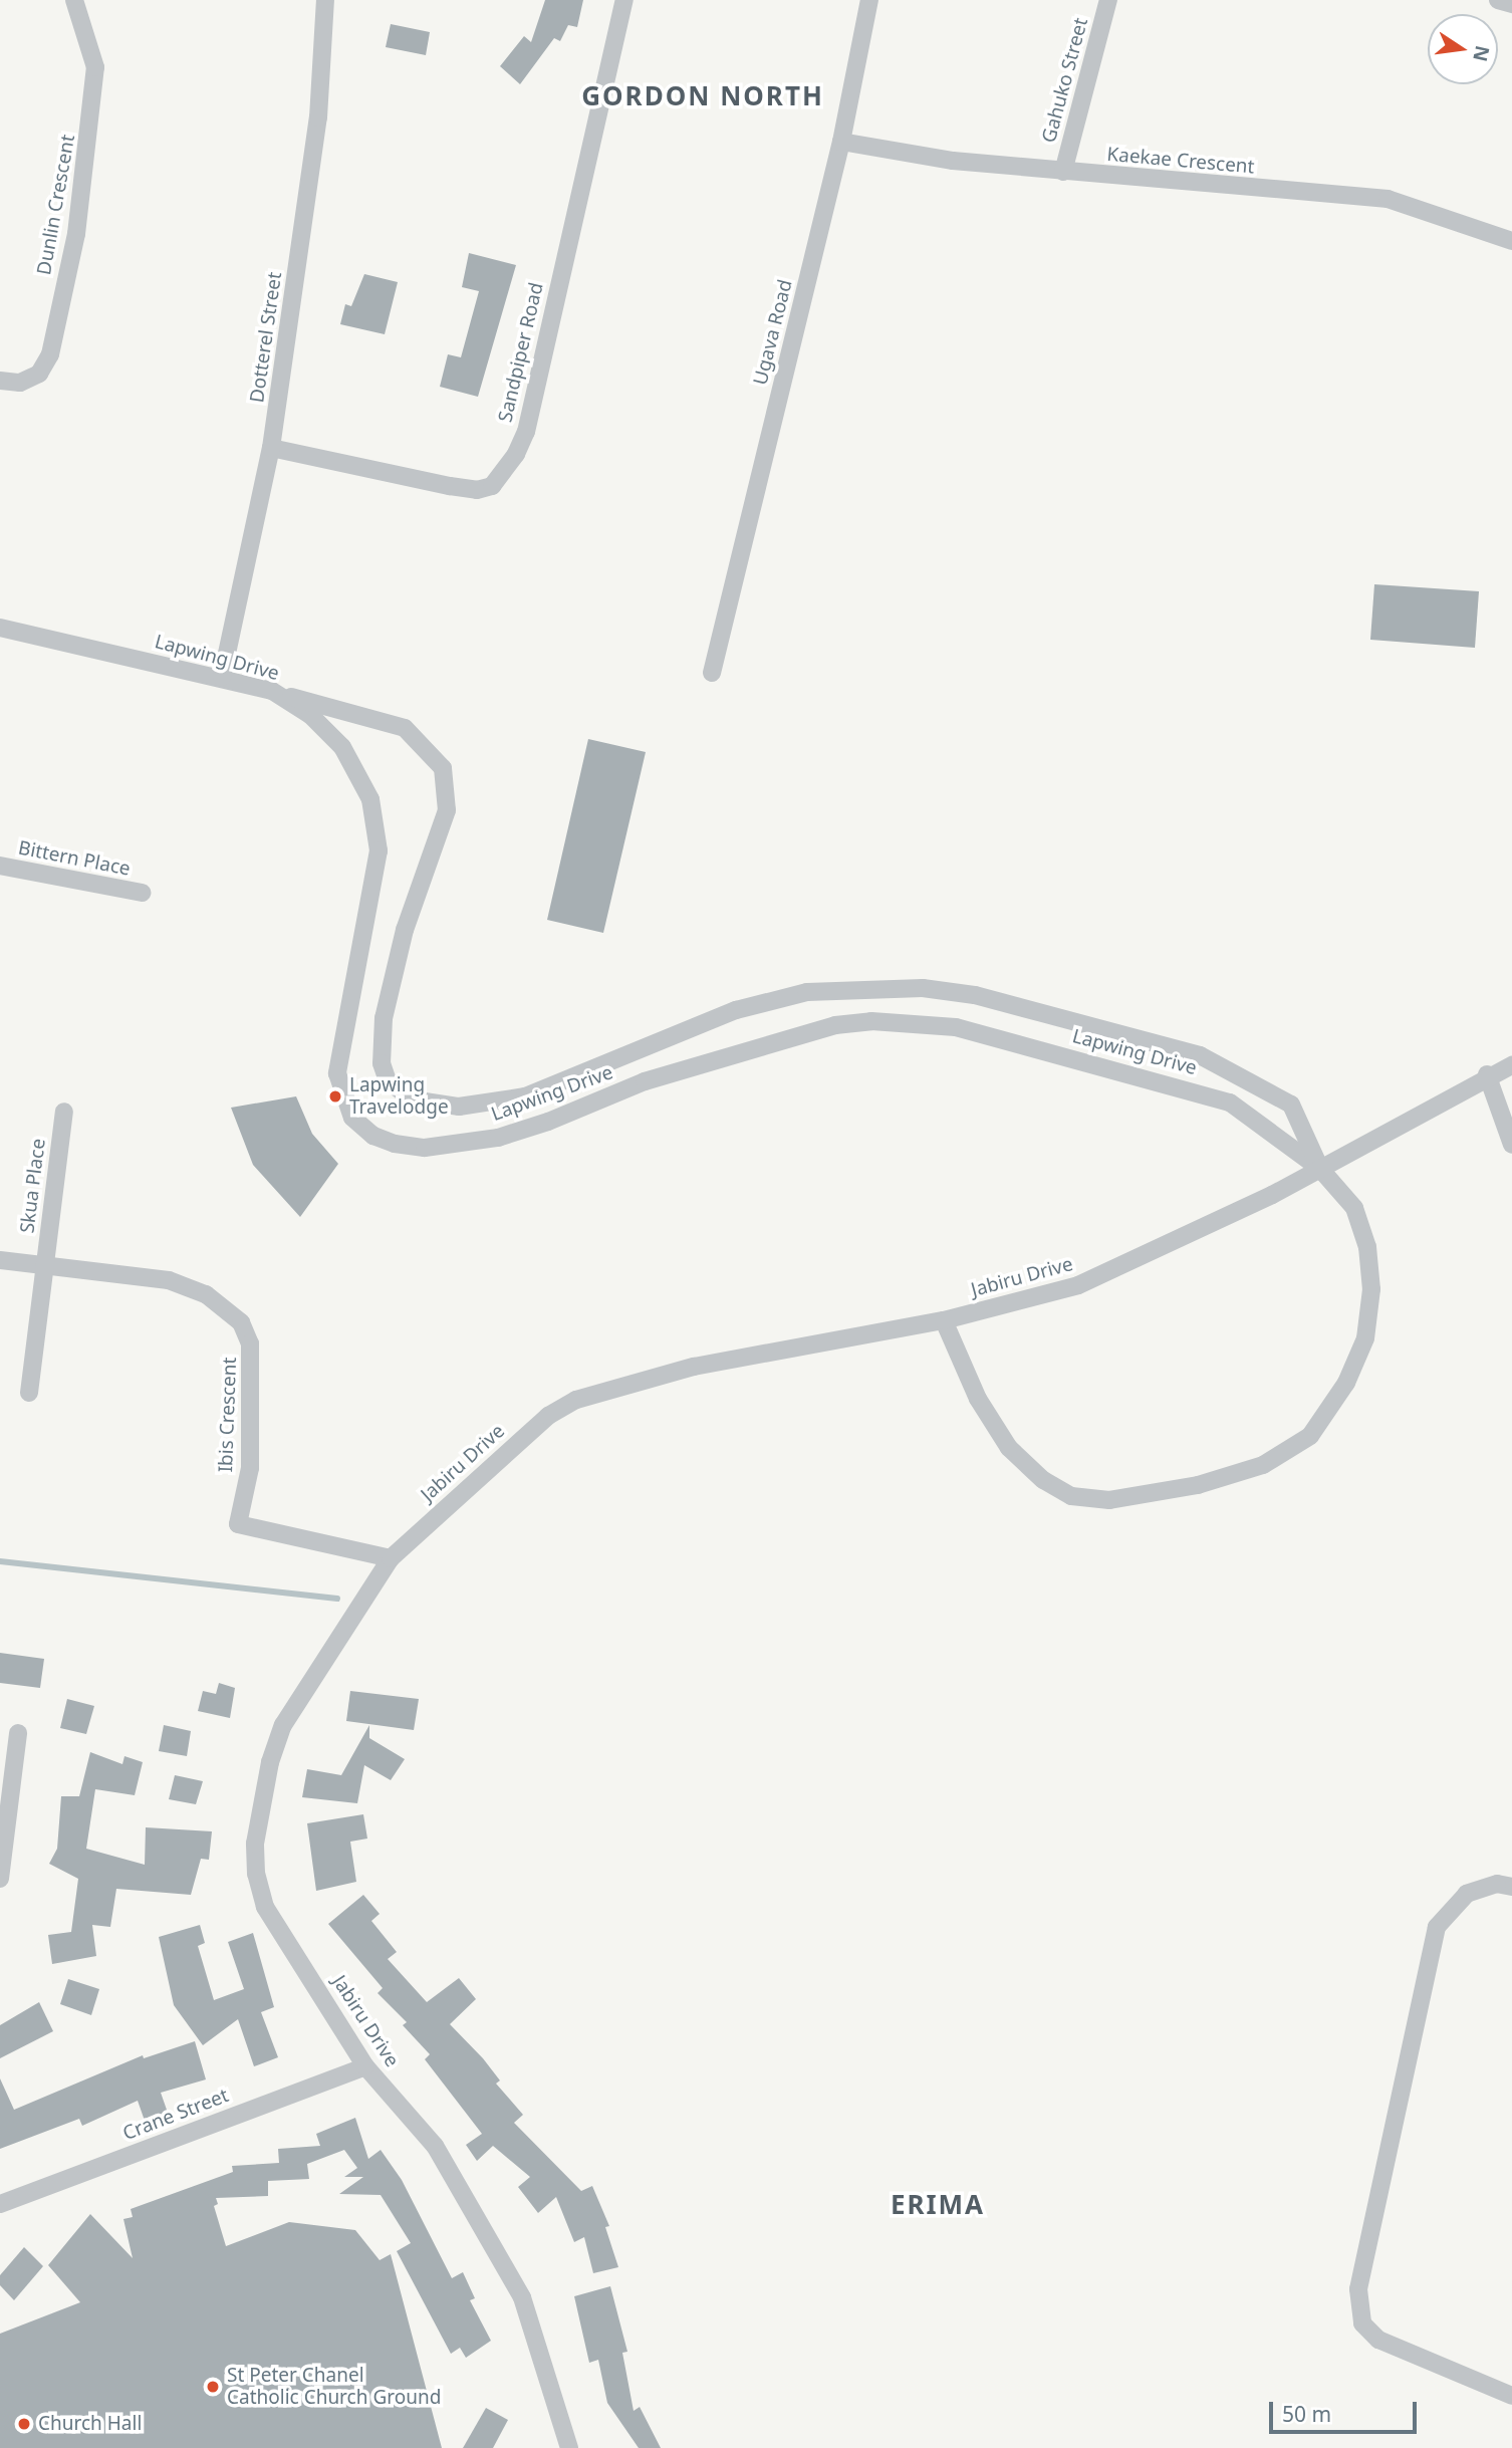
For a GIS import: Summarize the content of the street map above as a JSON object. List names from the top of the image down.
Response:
{
  "streets": {
    "street": [
      "Gahuko Street",
      "Kaekae Crescent",
      "Dunlin Crescent",
      "Ugava Road",
      "Dotterel Street",
      "Sandpiper Road",
      "Lapwing Drive",
      "Bittern Place",
      "Skua Place",
      "Jabiru Drive",
      "Ibis Crescent",
      "Crane Street"
    ]
  },
  "crossings": [
    ["Gahuko Street", "Kaekae Crescent"],
    ["Kaekae Crescent", "Ugava Road"],
    ["Dotterel Street", "Sandpiper Road"],
    ["Dotterel Street", "Lapwing Drive"],
    ["Lapwing Drive", "Jabiru Drive"],
    ["Skua Place", "Ibis Crescent"],
    ["Jabiru Drive", "Ibis Crescent"],
    ["Jabiru Drive", "Crane Street"]
  ],
  "districts": ["GORDON NORTH", "ERIMA"],
  "places": ["Lapwing Travelodge", "St Peter Chanel Catholic Church Ground", "Church Hall"],
  "scale_bar": "50 m",
  "north": "right"
}
